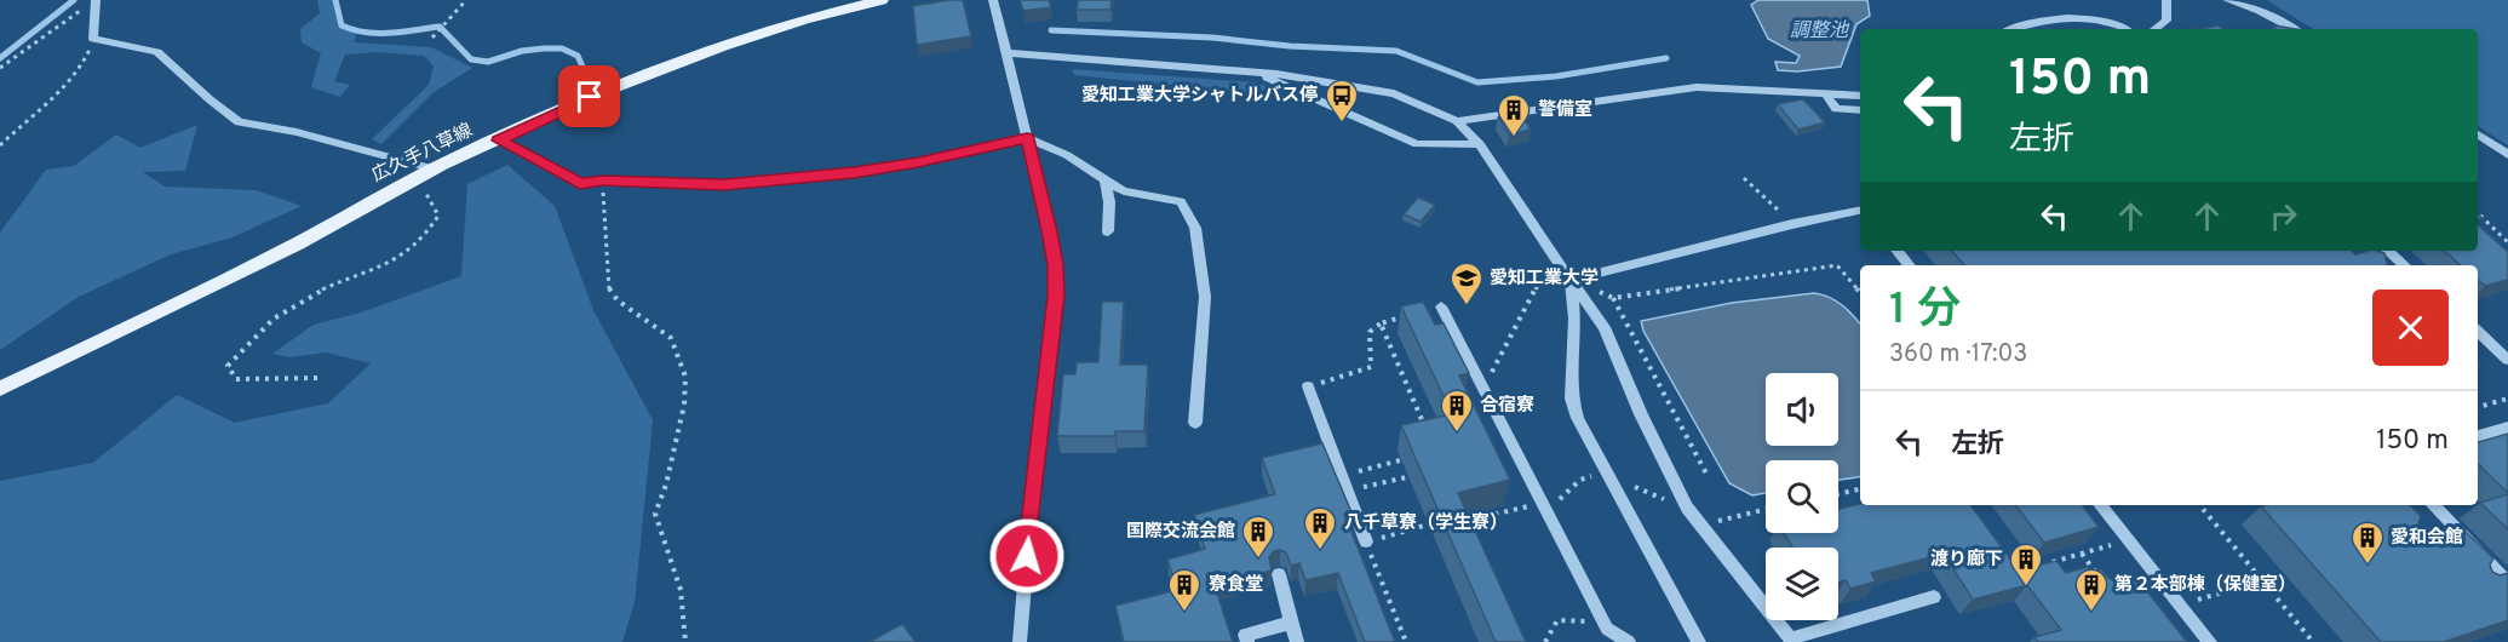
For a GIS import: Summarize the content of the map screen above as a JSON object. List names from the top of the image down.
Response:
{
  "streets": {
    "main road": ["広久手八草線"]
  },
  "water": ["調整池"],
  "places": {
    "bus stop": ["愛知工業大学シャトルバス停"],
    "building": [
      "警備室",
      "合宿寮",
      "八千草寮（学生寮）",
      "国際交流会館",
      "愛和会館",
      "渡り廊下",
      "寮食堂",
      "第２本部棟（保健室）"
    ],
    "school or university": ["愛知工業大学"]
  },
  "page": {
    "turn": ["150 m", "左折"],
    "heading": ["1 分", "360 m · 17:03"],
    "list": [
      {
        "name": "左折",
        "value": "150 m"
      }
    ]
  }
}
